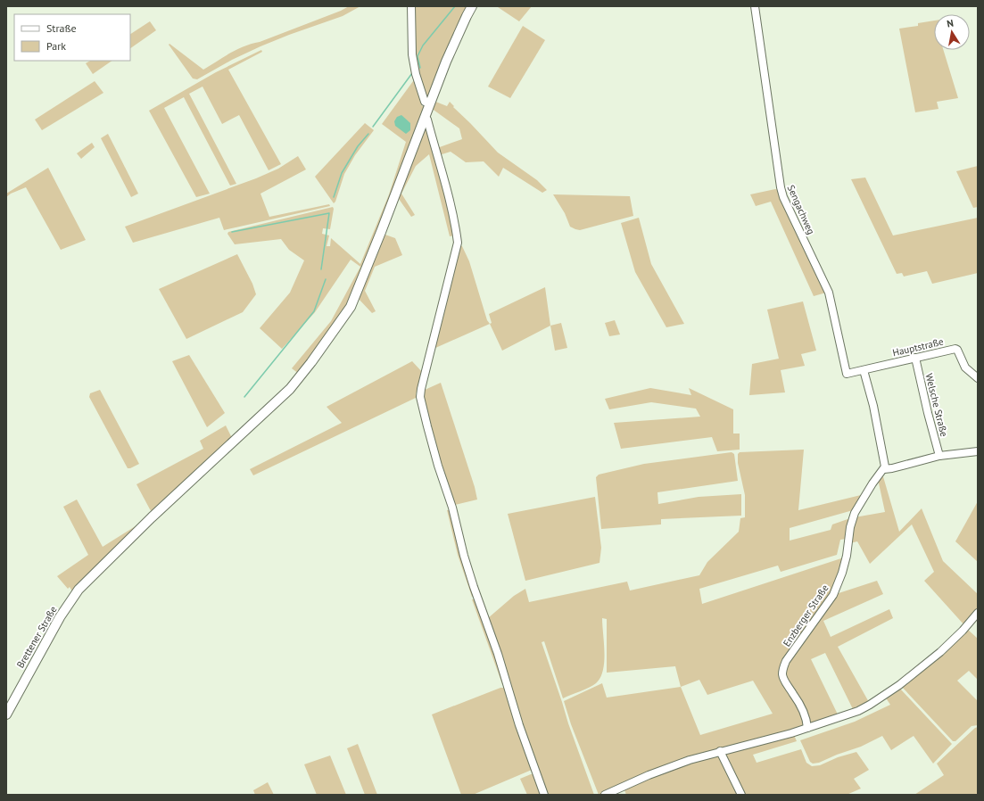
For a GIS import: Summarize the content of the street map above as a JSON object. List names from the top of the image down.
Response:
{
  "streets": {
    "main road": ["Brettener Straße"],
    "street": [
      "Sengachweg",
      "Hauptstraße",
      "Welsche Straße",
      "Enzberger Straße"
    ]
  },
  "crossings": [
    ["Sengachweg", "Hauptstraße"],
    ["Hauptstraße", "Welsche Straße"]
  ],
  "legend": ["Straße", "Park"],
  "north": "top"
}
